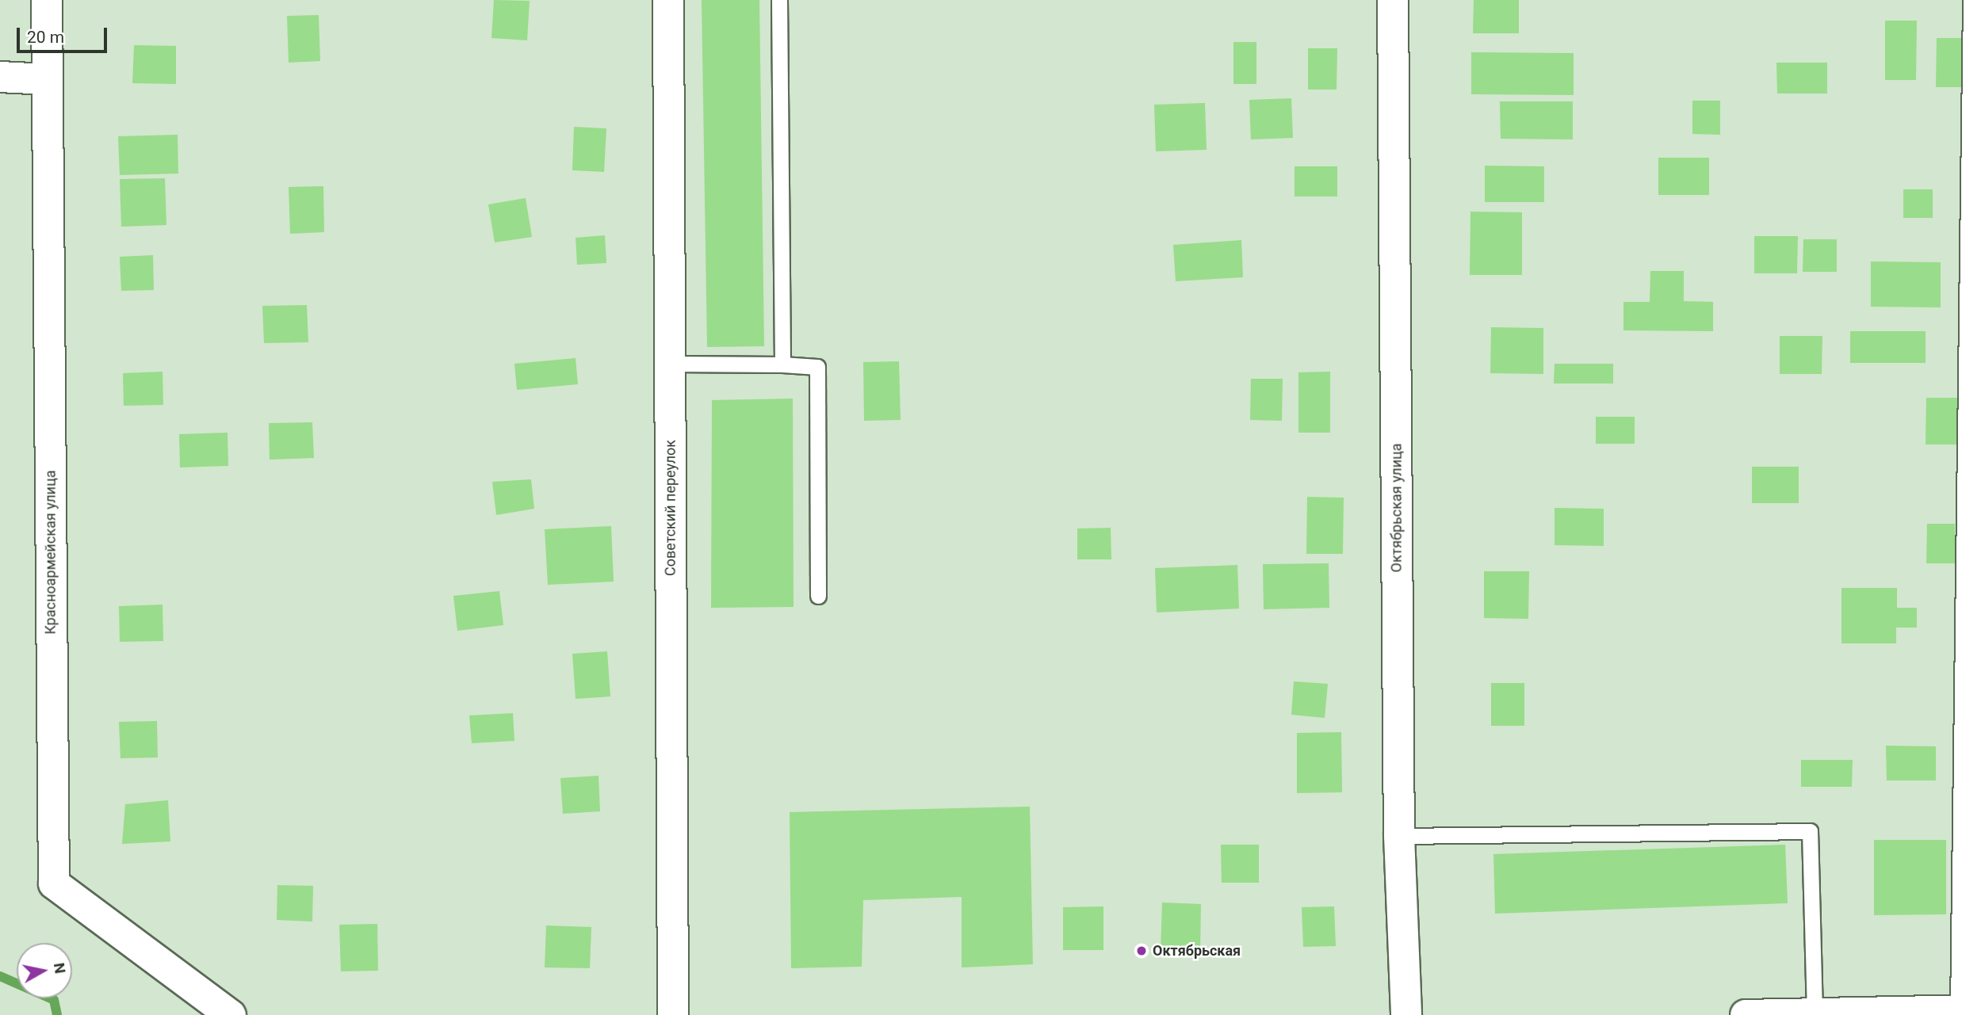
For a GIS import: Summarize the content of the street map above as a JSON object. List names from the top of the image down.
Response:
{
  "streets": {
    "street": ["Советский переулок", "Октябрьская улица", "Красноармейская улица"]
  },
  "places": ["Октябрьская"],
  "scale_bar": "20 m",
  "north": "right"
}
